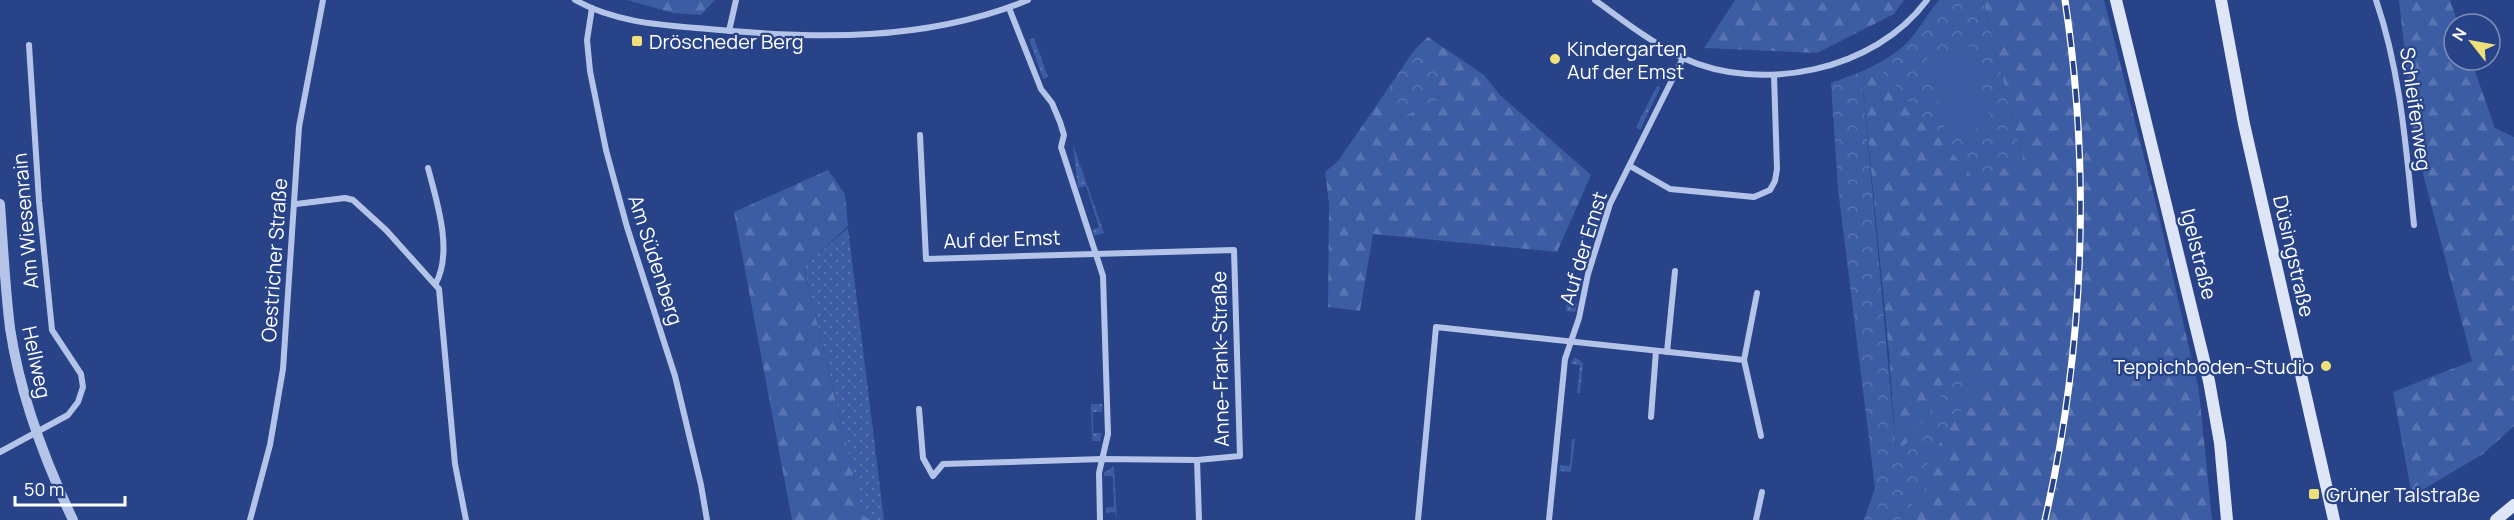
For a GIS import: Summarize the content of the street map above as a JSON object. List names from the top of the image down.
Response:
{
  "streets": {
    "main road": ["Igelstraße", "Düsingstraße"],
    "street": [
      "Schleifenweg",
      "Am Wiesenrain",
      "Auf der Emst",
      "Oestricher Straße",
      "Am Südenberg",
      "Anne-Frank-Straße",
      "Hellweg"
    ]
  },
  "crossings": [
    ["Am Wiesenrain", "Hellweg"],
    ["Auf der Emst", "Anne-Frank-Straße"]
  ],
  "places": {
    "transit": ["Dröscheder Berg", "Grüner Talstraße"],
    "other": ["Kindergarten Auf der Emst", "Teppichboden-Studio"]
  },
  "scale_bar": "50 m",
  "north": "top left"
}
